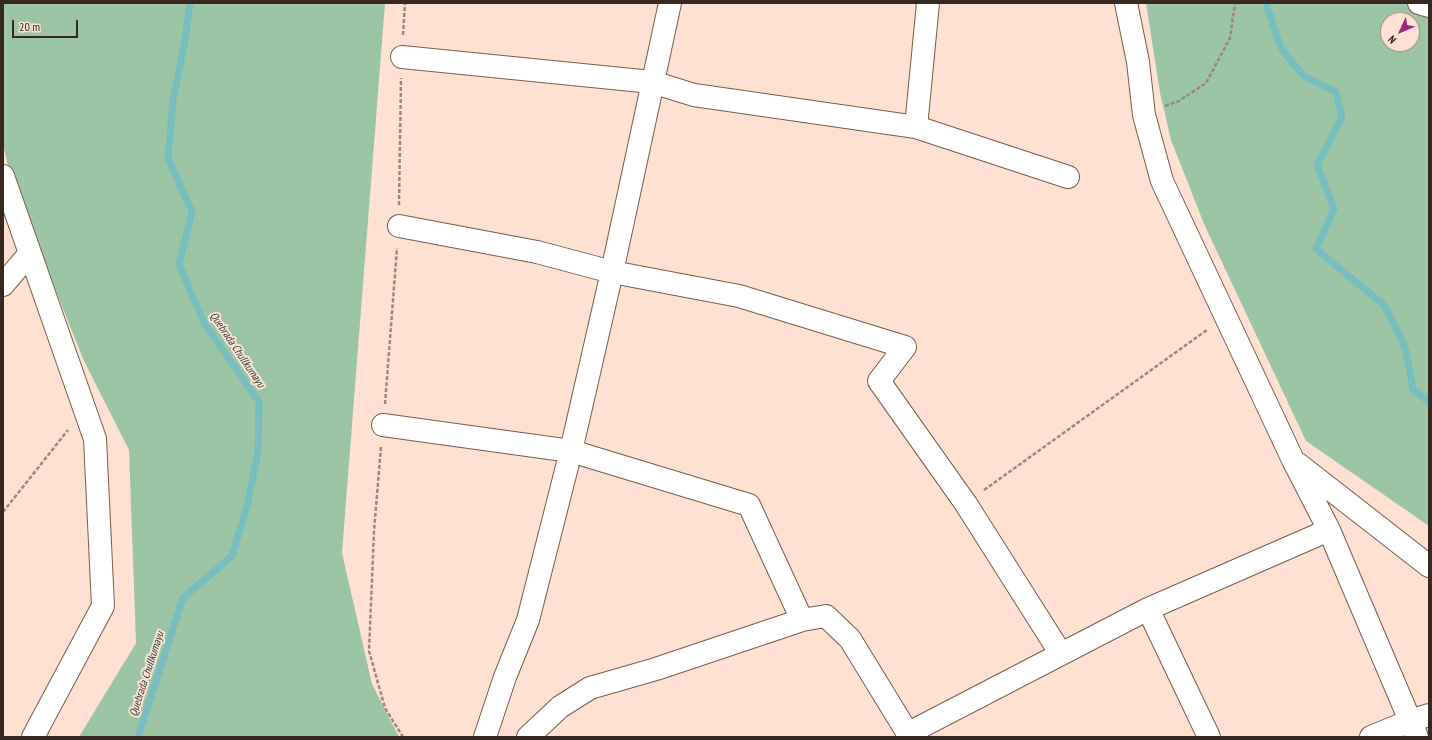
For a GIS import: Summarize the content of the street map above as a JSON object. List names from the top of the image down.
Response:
{
  "water": ["Quebrada Chullkumayu"],
  "scale_bar": "20 m",
  "north": "bottom left"
}
